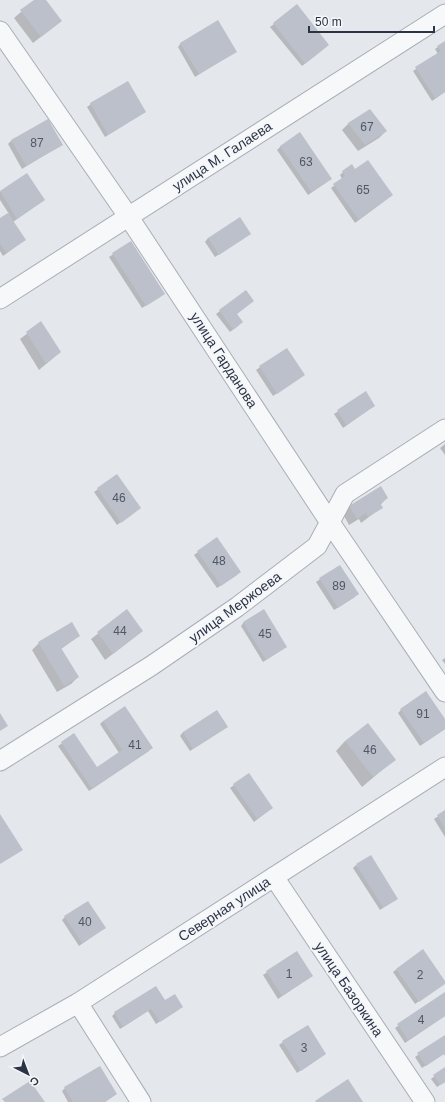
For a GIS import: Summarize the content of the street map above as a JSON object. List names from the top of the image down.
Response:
{
  "streets": {
    "street": [
      "улица М. Галаева",
      "улица Гарданова",
      "улица Мержоева",
      "Северная улица",
      "улица Базоркина"
    ]
  },
  "crossings": [
    ["улица М. Галаева", "улица Гарданова"],
    ["улица Гарданова", "улица Мержоева"],
    ["Северная улица", "улица Базоркина"]
  ],
  "house_numbers": [
    "67",
    "87",
    "63",
    "65",
    "46",
    "48",
    "89",
    "44",
    "45",
    "91",
    "41",
    "46",
    "40",
    "1",
    "2",
    "4",
    "3"
  ],
  "scale_bar": "50 m",
  "north": "bottom right"
}
